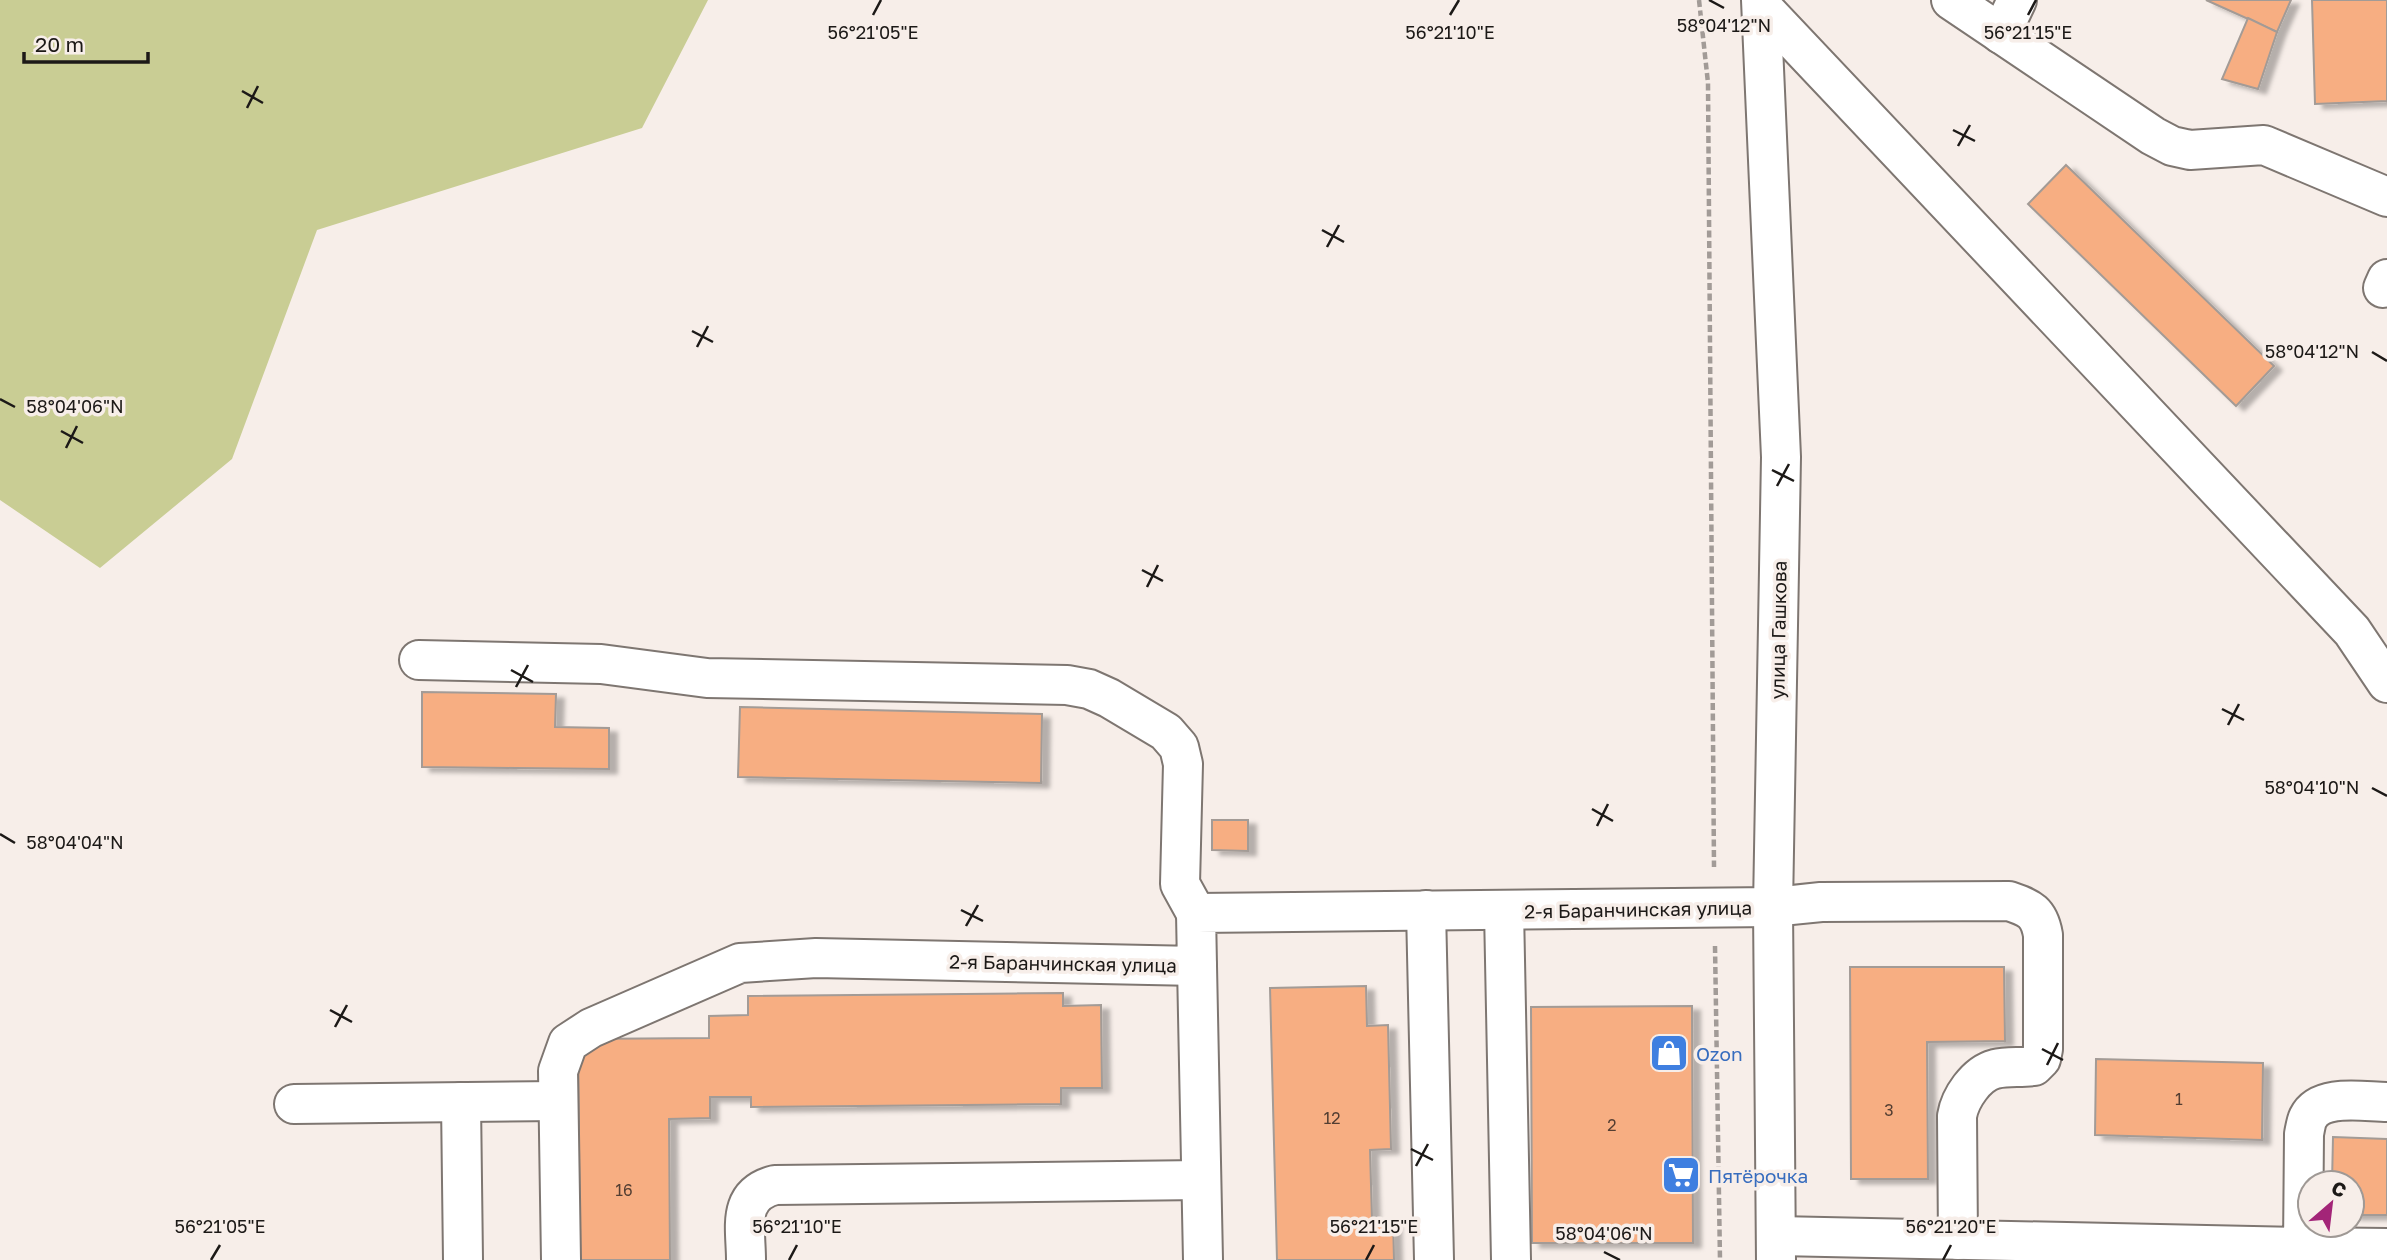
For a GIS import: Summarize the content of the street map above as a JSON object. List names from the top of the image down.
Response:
{
  "streets": {
    "street": ["улица Гашкова", "2-я Баранчинская улица"]
  },
  "crossings": [
    ["улица Гашкова", "2-я Баранчинская улица"]
  ],
  "places": {
    "shop": ["Ozon"],
    "supermarket": ["Пятёрочка"]
  },
  "house_numbers": [
    "1",
    "3",
    "12",
    "2",
    "16"
  ],
  "scale_bar": "20 m",
  "north": "top right",
  "coordinates": [
    "58°04'12\"N",
    "56°21'05\"E",
    "56°21'10\"E",
    "56°21'15\"E",
    "58°04'06\"N",
    "58°04'10\"N",
    "58°04'04\"N",
    "56°21'20\"E"
  ]
}
